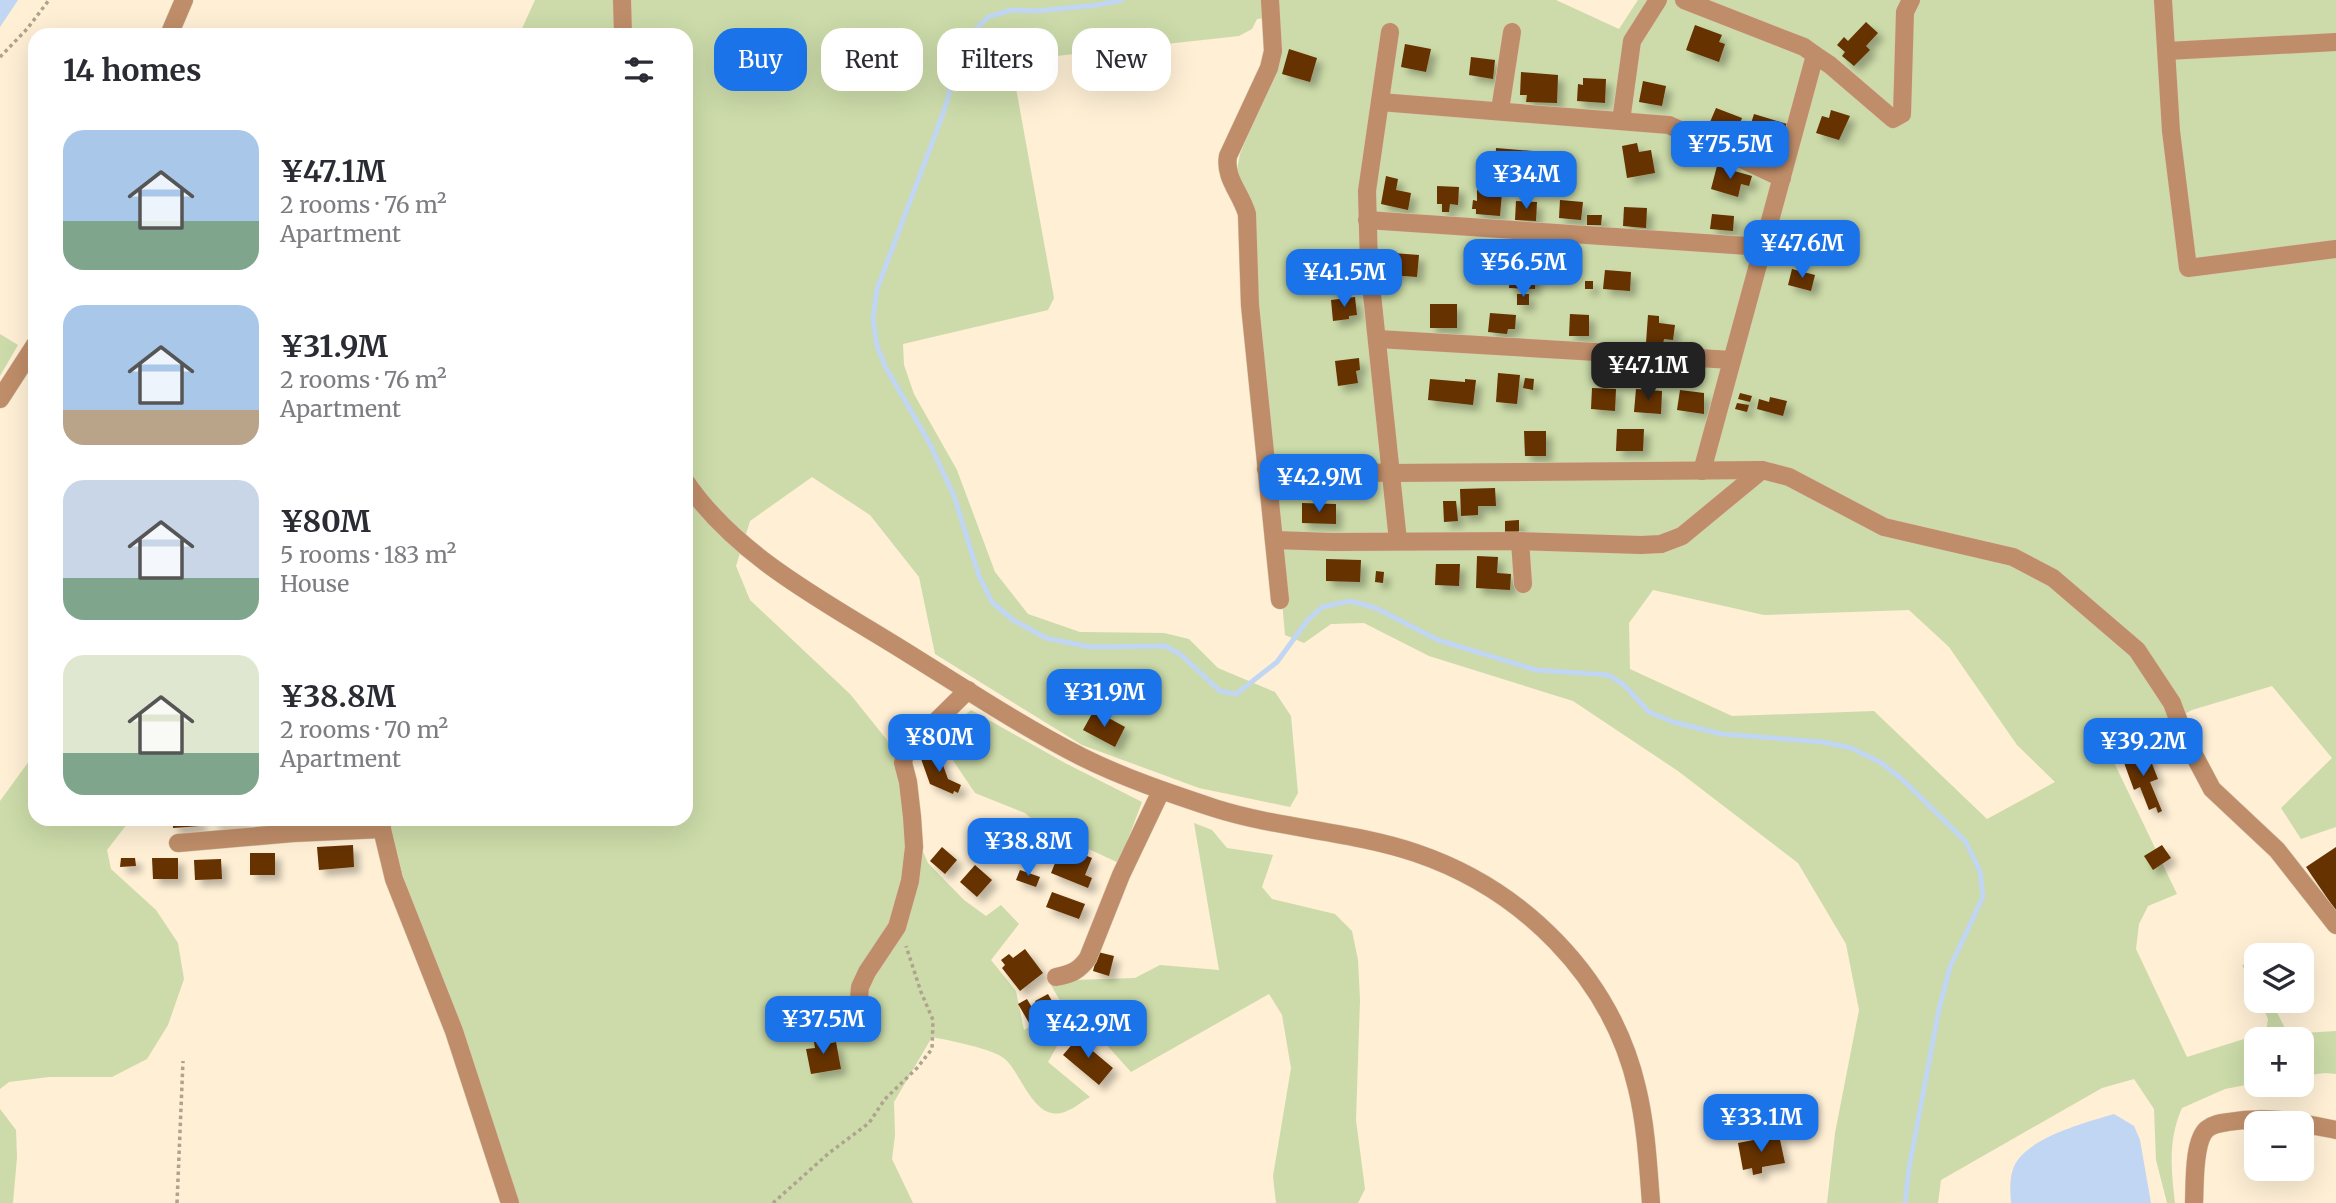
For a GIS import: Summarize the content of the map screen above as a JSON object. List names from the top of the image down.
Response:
{
  "page": {
    "chip": [
      "Buy",
      "Rent",
      "Filters",
      "New"
    ],
    "heading": "14 homes",
    "list": [
      {
        "name": "¥47.1M",
        "note": "2 rooms · 76 m² · Apartment"
      },
      {
        "name": "¥31.9M",
        "note": "2 rooms · 76 m² · Apartment"
      },
      {
        "name": "¥80M",
        "note": "5 rooms · 183 m² · House"
      },
      {
        "name": "¥38.8M",
        "note": "2 rooms · 70 m² · Apartment"
      }
    ],
    "price": [
      "¥75.5M",
      "¥34M",
      "¥47.6M",
      "¥56.5M",
      "¥41.5M",
      "¥47.1M",
      "¥42.9M",
      "¥31.9M",
      "¥80M",
      "¥39.2M",
      "¥38.8M",
      "¥37.5M",
      "¥42.9M",
      "¥33.1M"
    ],
    "map_buttons": ["+", "−"]
  }
}
